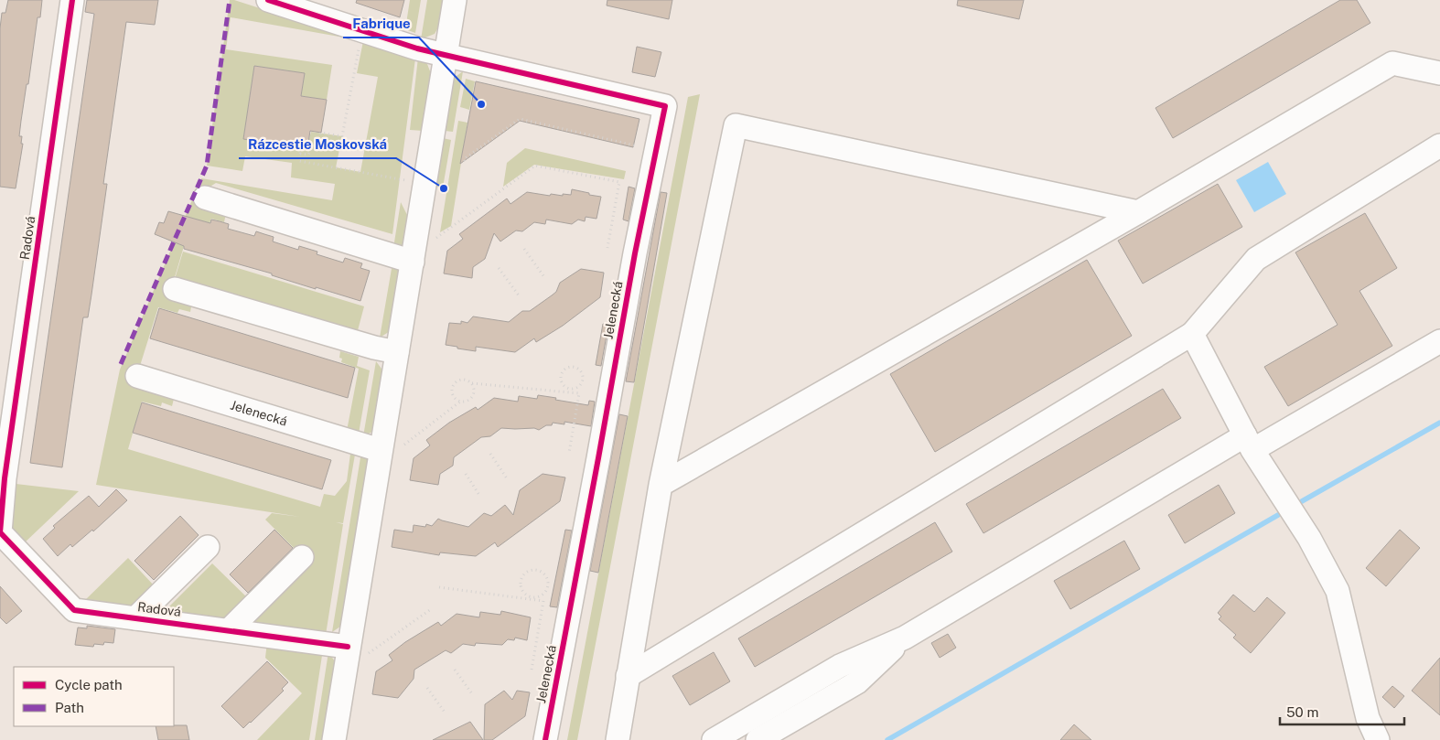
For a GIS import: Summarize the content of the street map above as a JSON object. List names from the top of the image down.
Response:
{
  "streets": {
    "street": ["Radová", "Jelenecká"]
  },
  "places": ["Fabrique", "Rázcestie Moskovská"],
  "legend": ["Cycle path", "Path"],
  "scale_bar": "50 m"
}
